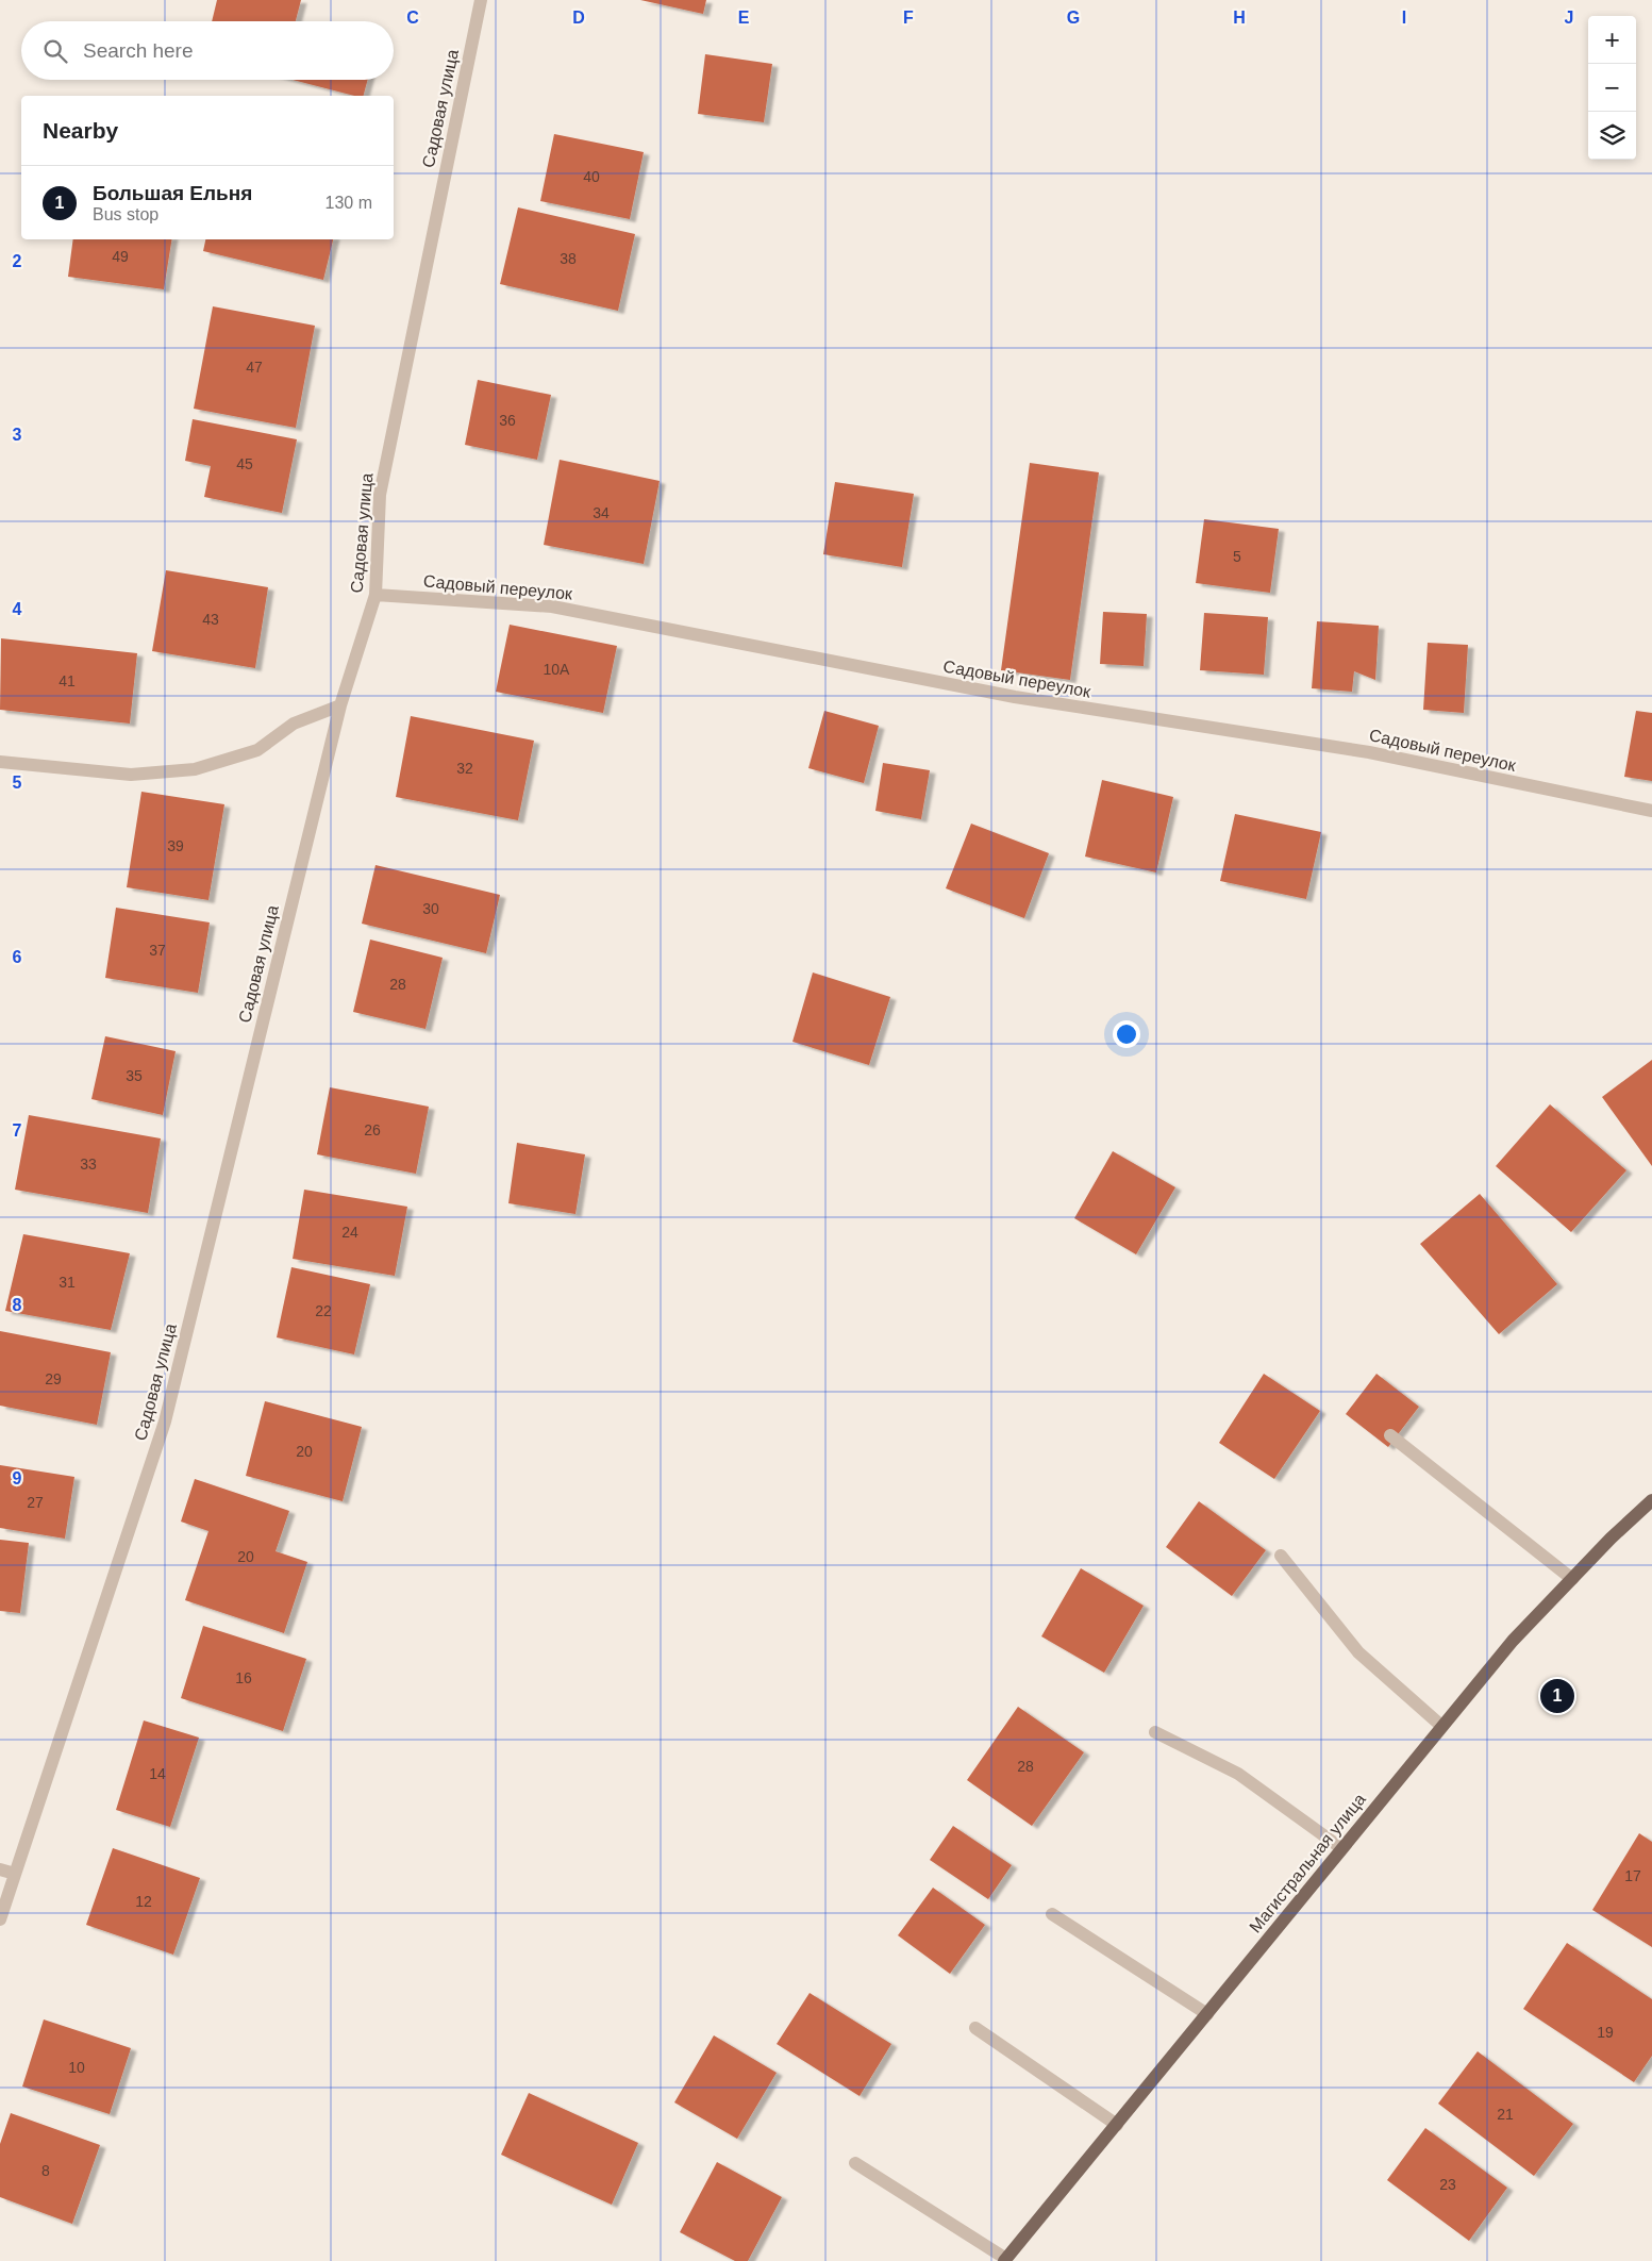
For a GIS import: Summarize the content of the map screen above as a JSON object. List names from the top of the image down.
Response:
{
  "streets": {
    "main road": ["Магистральная улица"],
    "street": ["Садовая улица", "Садовый переулок"]
  },
  "crossings": [
    ["Садовая улица", "Садовый переулок"]
  ],
  "house_numbers": [
    "40",
    "49",
    "38",
    "47",
    "36",
    "45",
    "34",
    "5",
    "43",
    "10А",
    "41",
    "32",
    "39",
    "30",
    "37",
    "28",
    "35",
    "26",
    "33",
    "24",
    "31",
    "22",
    "29",
    "20",
    "27",
    "20",
    "16",
    "28",
    "14",
    "17",
    "12",
    "19",
    "10",
    "21",
    "8",
    "23"
  ],
  "page": {
    "map_buttons": ["+", "−"],
    "search": "Search here",
    "heading": "Nearby",
    "list": [
      {
        "mark": "1",
        "name": "Большая Ельня",
        "note": "Bus stop",
        "value": "130 m"
      }
    ],
    "pins": "1"
  },
  "grid": {
    "columns": [
      "C",
      "D",
      "E",
      "F",
      "G",
      "H",
      "I",
      "J"
    ],
    "rows": [
      "2",
      "3",
      "4",
      "5",
      "6",
      "7",
      "8",
      "9"
    ]
  }
}
